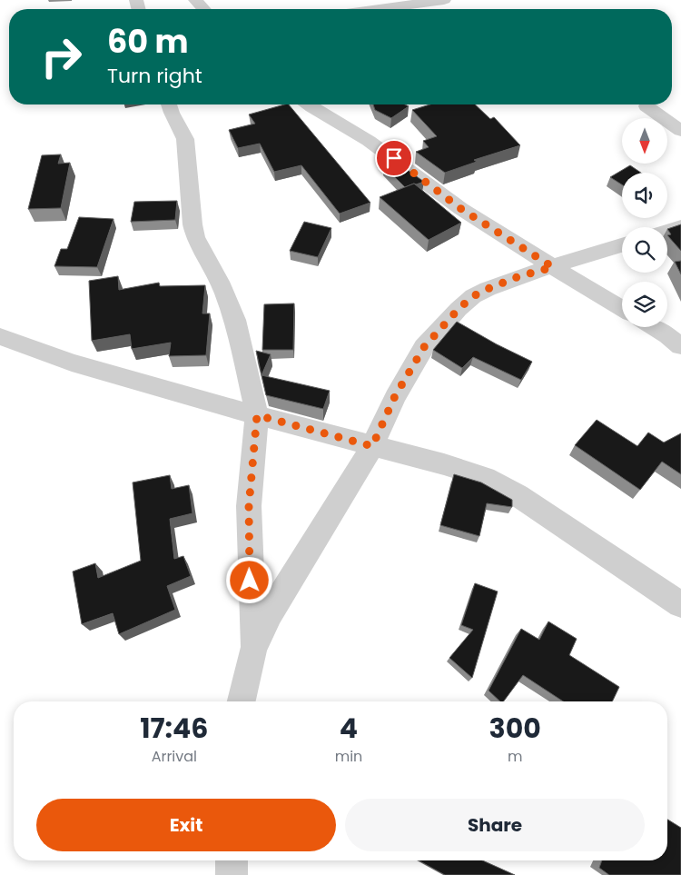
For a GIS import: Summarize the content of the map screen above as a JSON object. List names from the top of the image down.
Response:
{
  "north": "bottom",
  "page": {
    "turn": ["60 m", "Turn right"],
    "eta": [
      "17:46",
      "Arrival",
      "4",
      "min",
      "300",
      "m"
    ],
    "buttons": ["Exit", "Share"]
  }
}
